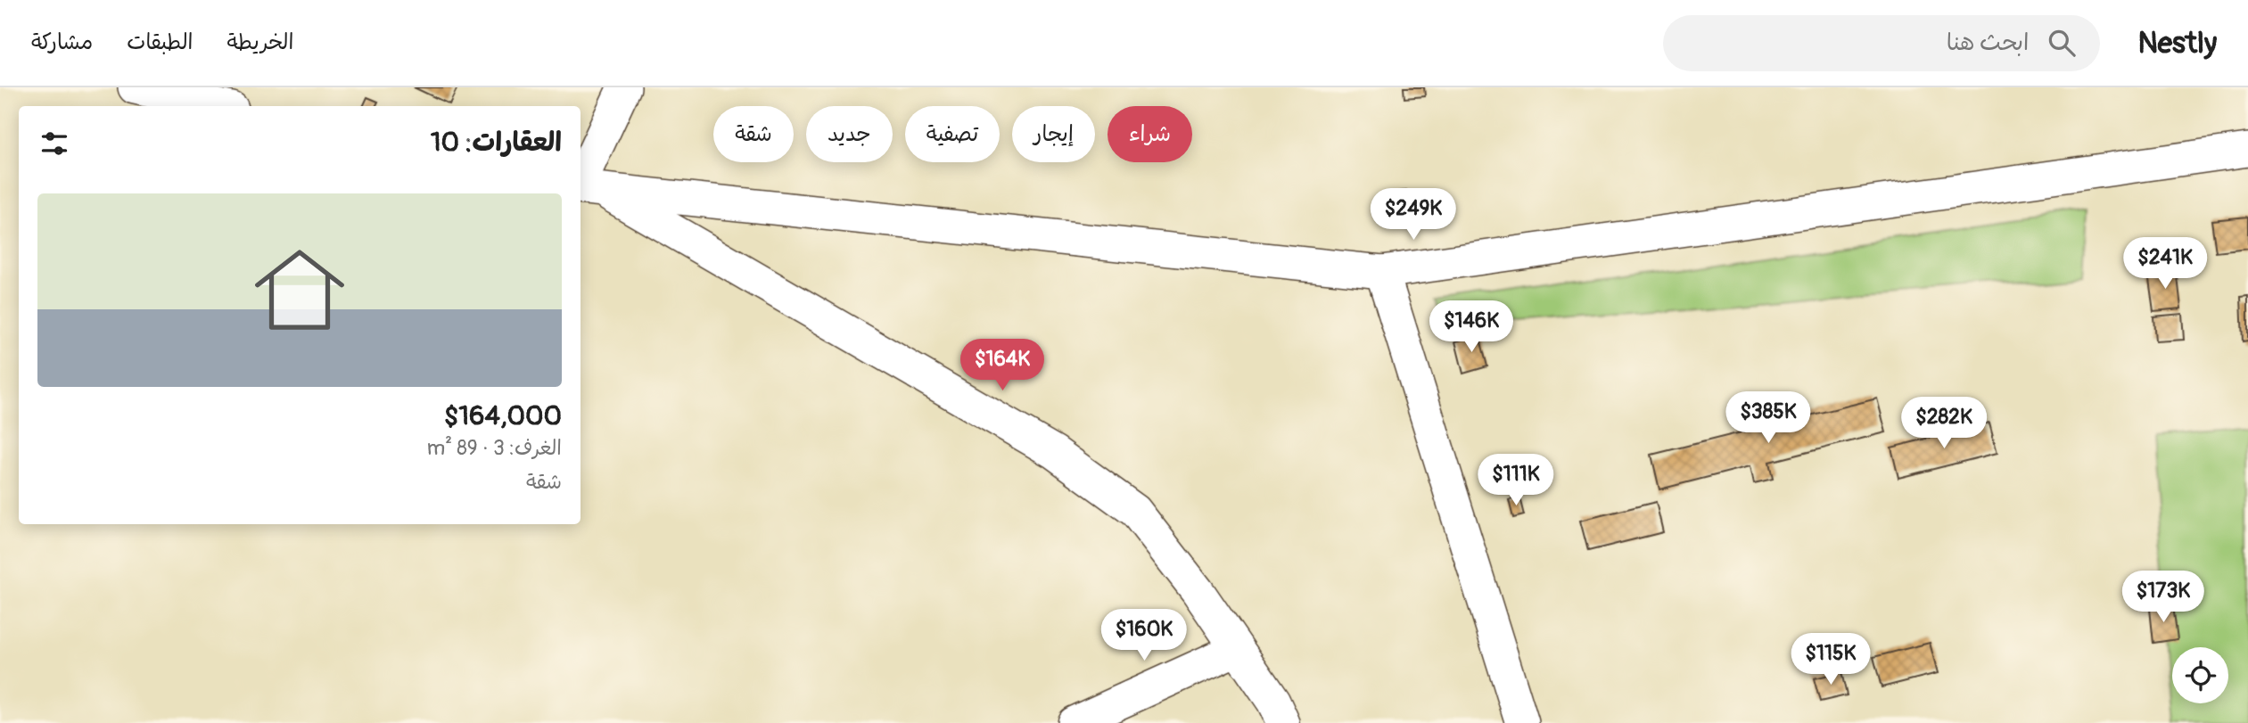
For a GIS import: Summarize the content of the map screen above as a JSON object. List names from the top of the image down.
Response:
{
  "page": {
    "header": "Nestly",
    "search": "ابحث هنا",
    "nav": ["الخريطة", "الطبقات", "مشاركة"],
    "chip": [
      "شراء",
      "إيجار",
      "تصفية",
      "جديد",
      "شقة"
    ],
    "heading": "العقارات: 10",
    "list": [
      {
        "name": "$164,000",
        "note": "الغرف: 3 · 89 m² · شقة"
      }
    ],
    "price": [
      "$249K",
      "$241K",
      "$146K",
      "$164K",
      "$385K",
      "$282K",
      "$111K",
      "$173K",
      "$160K",
      "$115K"
    ]
  }
}
